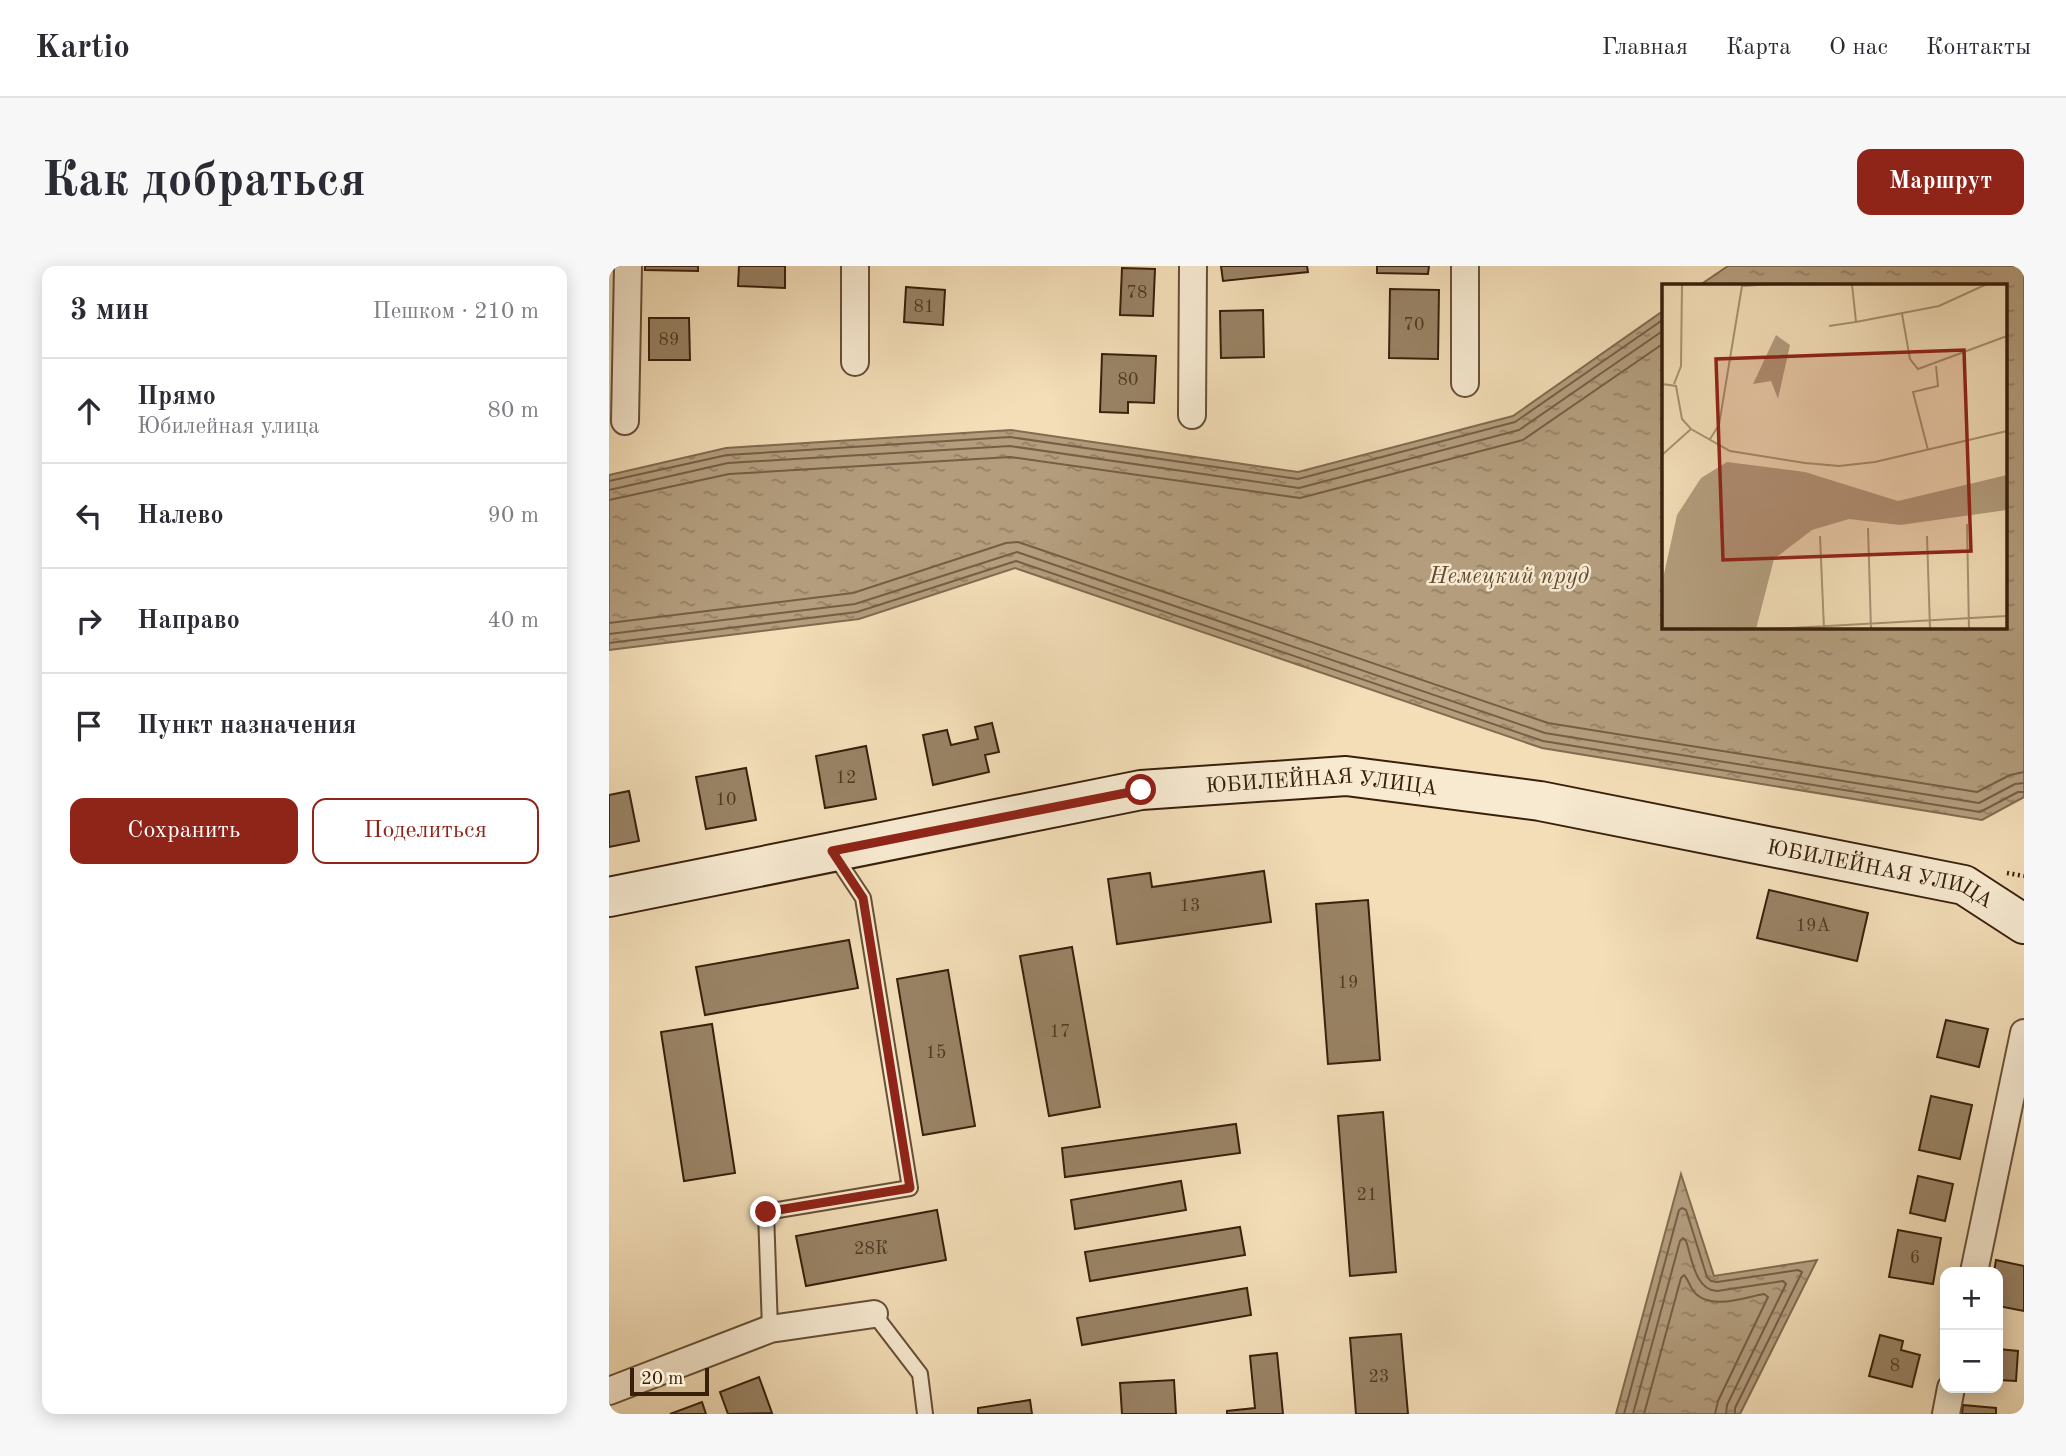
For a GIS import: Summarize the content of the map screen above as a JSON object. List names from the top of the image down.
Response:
{
  "streets": {
    "street": ["ЮБИЛЕЙНАЯ УЛИЦА"]
  },
  "water": ["Немецкий пруд"],
  "house_numbers": [
    "78",
    "81",
    "70",
    "89",
    "80",
    "12",
    "10",
    "13",
    "19А",
    "19",
    "17",
    "15",
    "21",
    "28К",
    "6",
    "8",
    "23"
  ],
  "scale_bar": "20 m",
  "page": {
    "header": "Kartio",
    "nav": [
      "Главная",
      "Карта",
      "О нас",
      "Контакты"
    ],
    "buttons": [
      "Маршрут",
      ["Сохранить", "Поделиться"]
    ],
    "title": "Как добраться",
    "heading": ["3 мин", "Пешком · 210 m"],
    "list": [
      ["Прямо", "Юбилейная улица", "80 m"],
      ["Налево", "90 m"],
      ["Направо", "40 m"],
      "Пункт назначения"
    ],
    "map_buttons": ["+", "−"],
    "scale": "20 m"
  }
}
